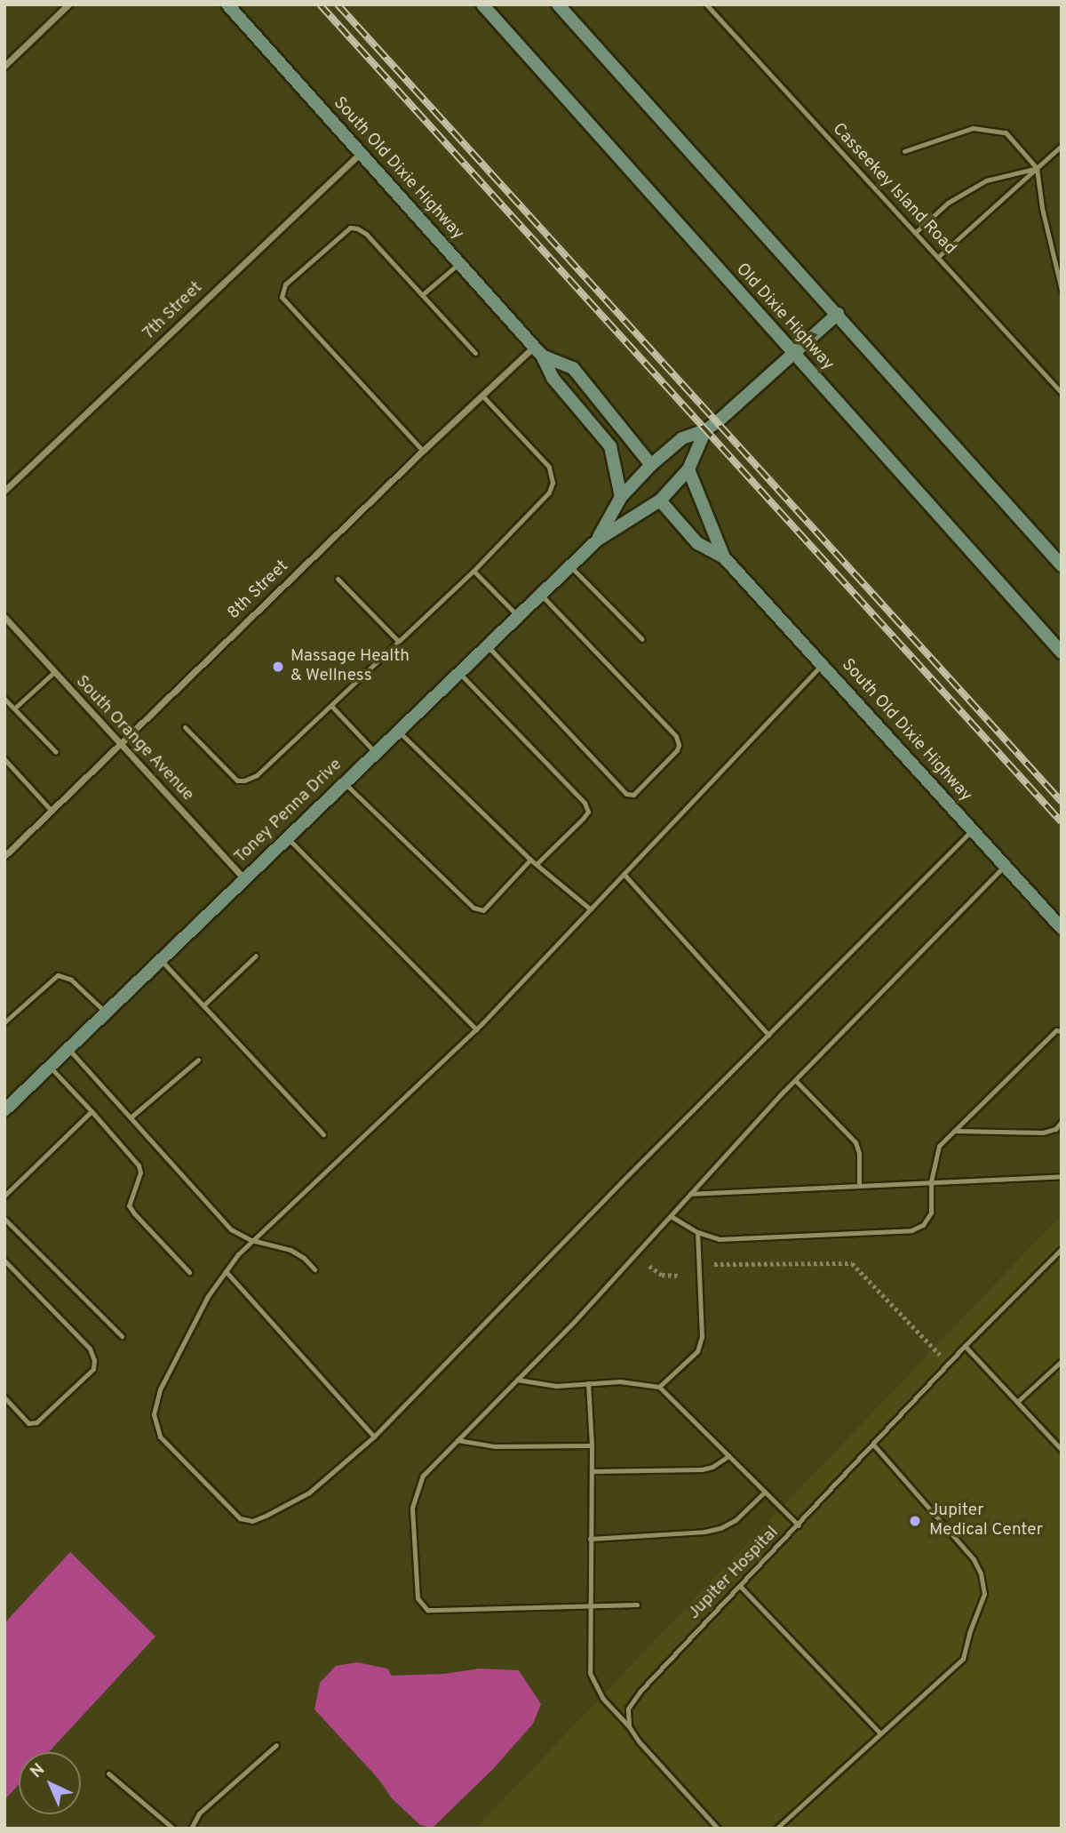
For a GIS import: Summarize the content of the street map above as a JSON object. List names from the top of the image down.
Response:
{
  "streets": {
    "street": [
      "South Old Dixie Highway",
      "7th Street",
      "Old Dixie Highway",
      "8th Street",
      "South Orange Avenue",
      "Toney Penna Drive"
    ],
    "lane": ["Casseekey Island Road", "Jupiter Hospital"]
  },
  "crossings": [
    ["South Old Dixie Highway", "7th Street"],
    ["South Old Dixie Highway", "8th Street"],
    ["South Old Dixie Highway", "Toney Penna Drive"],
    ["Old Dixie Highway", "Toney Penna Drive"],
    ["8th Street", "South Orange Avenue"],
    ["South Orange Avenue", "Toney Penna Drive"]
  ],
  "places": ["Massage Health & Wellness", "Jupiter Medical Center"],
  "north": "top left"
}
